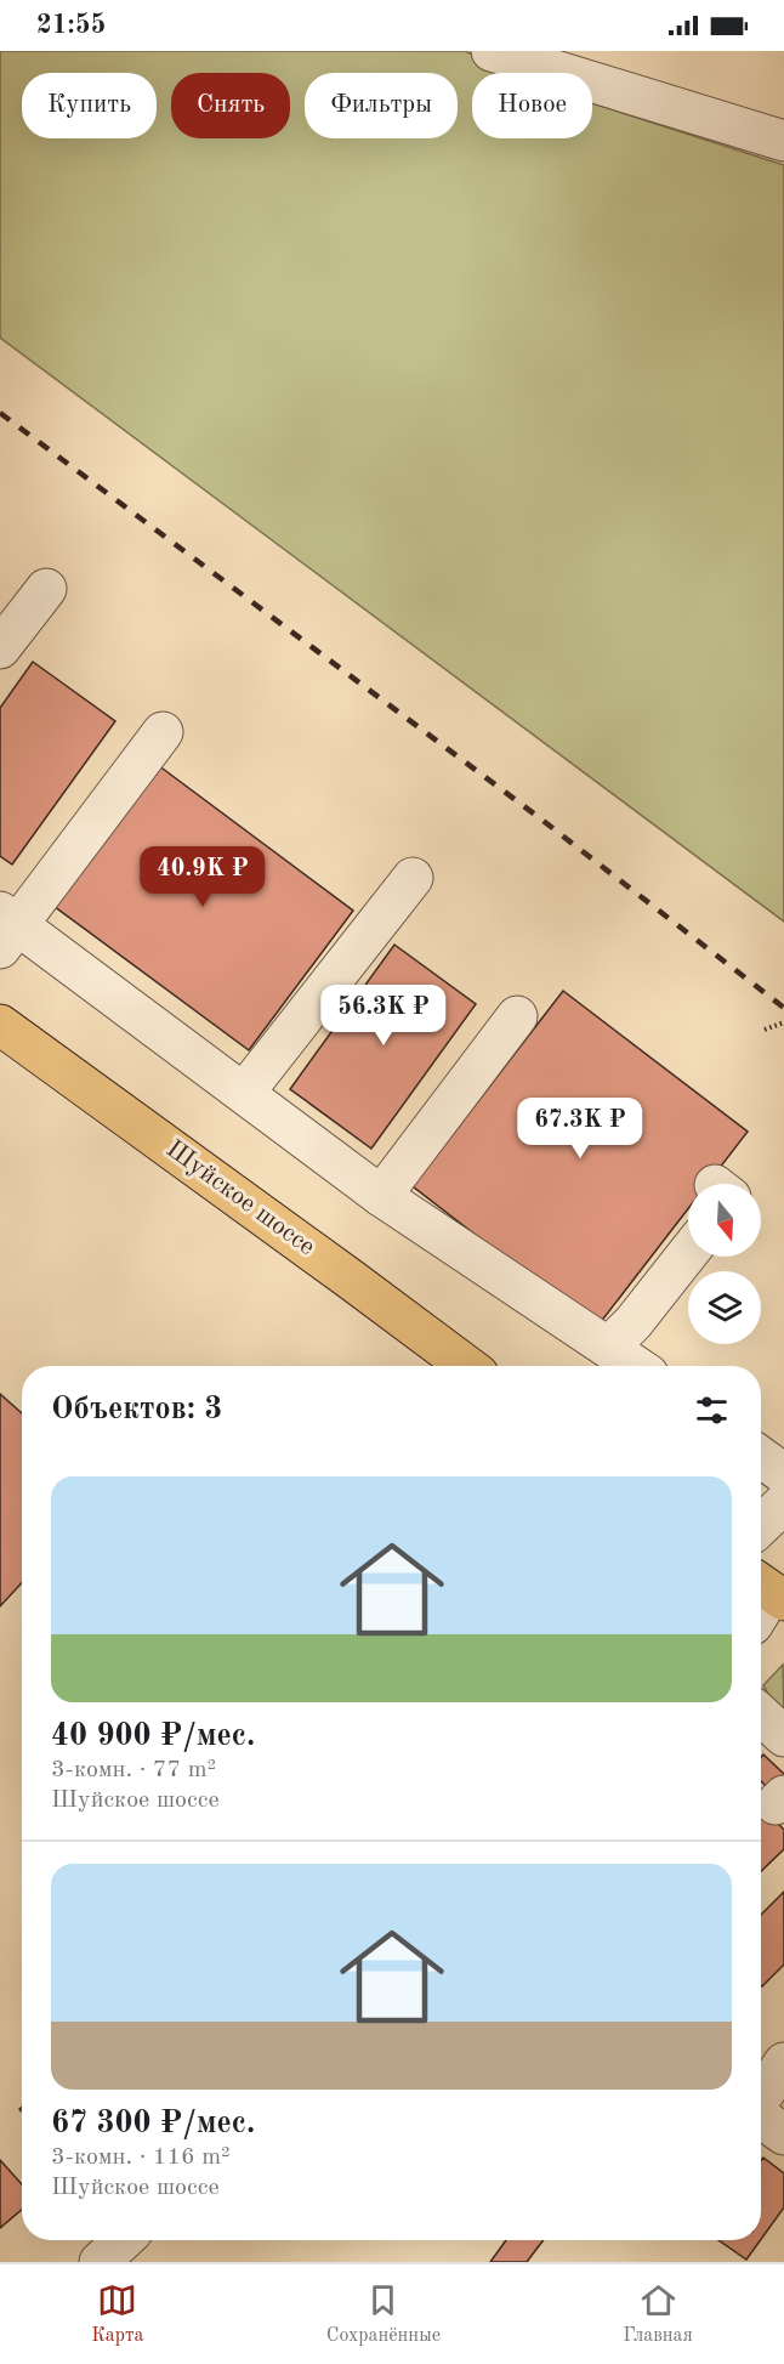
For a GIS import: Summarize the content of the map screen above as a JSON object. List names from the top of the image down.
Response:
{
  "streets": {
    "main road": ["Шуйское шоссе"]
  },
  "north": "bottom",
  "page": {
    "status": "21:55",
    "chip": [
      "Купить",
      "Снять",
      "Фильтры",
      "Новое"
    ],
    "price": ["40.9K ₽", "56.3K ₽", "67.3K ₽"],
    "heading": "Объектов: 3",
    "list": [
      {
        "name": "40 900 ₽/мес.",
        "note": "3-комн. · 77 m² · Шуйское шоссе"
      },
      {
        "name": "67 300 ₽/мес.",
        "note": "3-комн. · 116 m² · Шуйское шоссе"
      }
    ],
    "tabs": ["Карта", "Сохранённые", "Главная"]
  }
}
